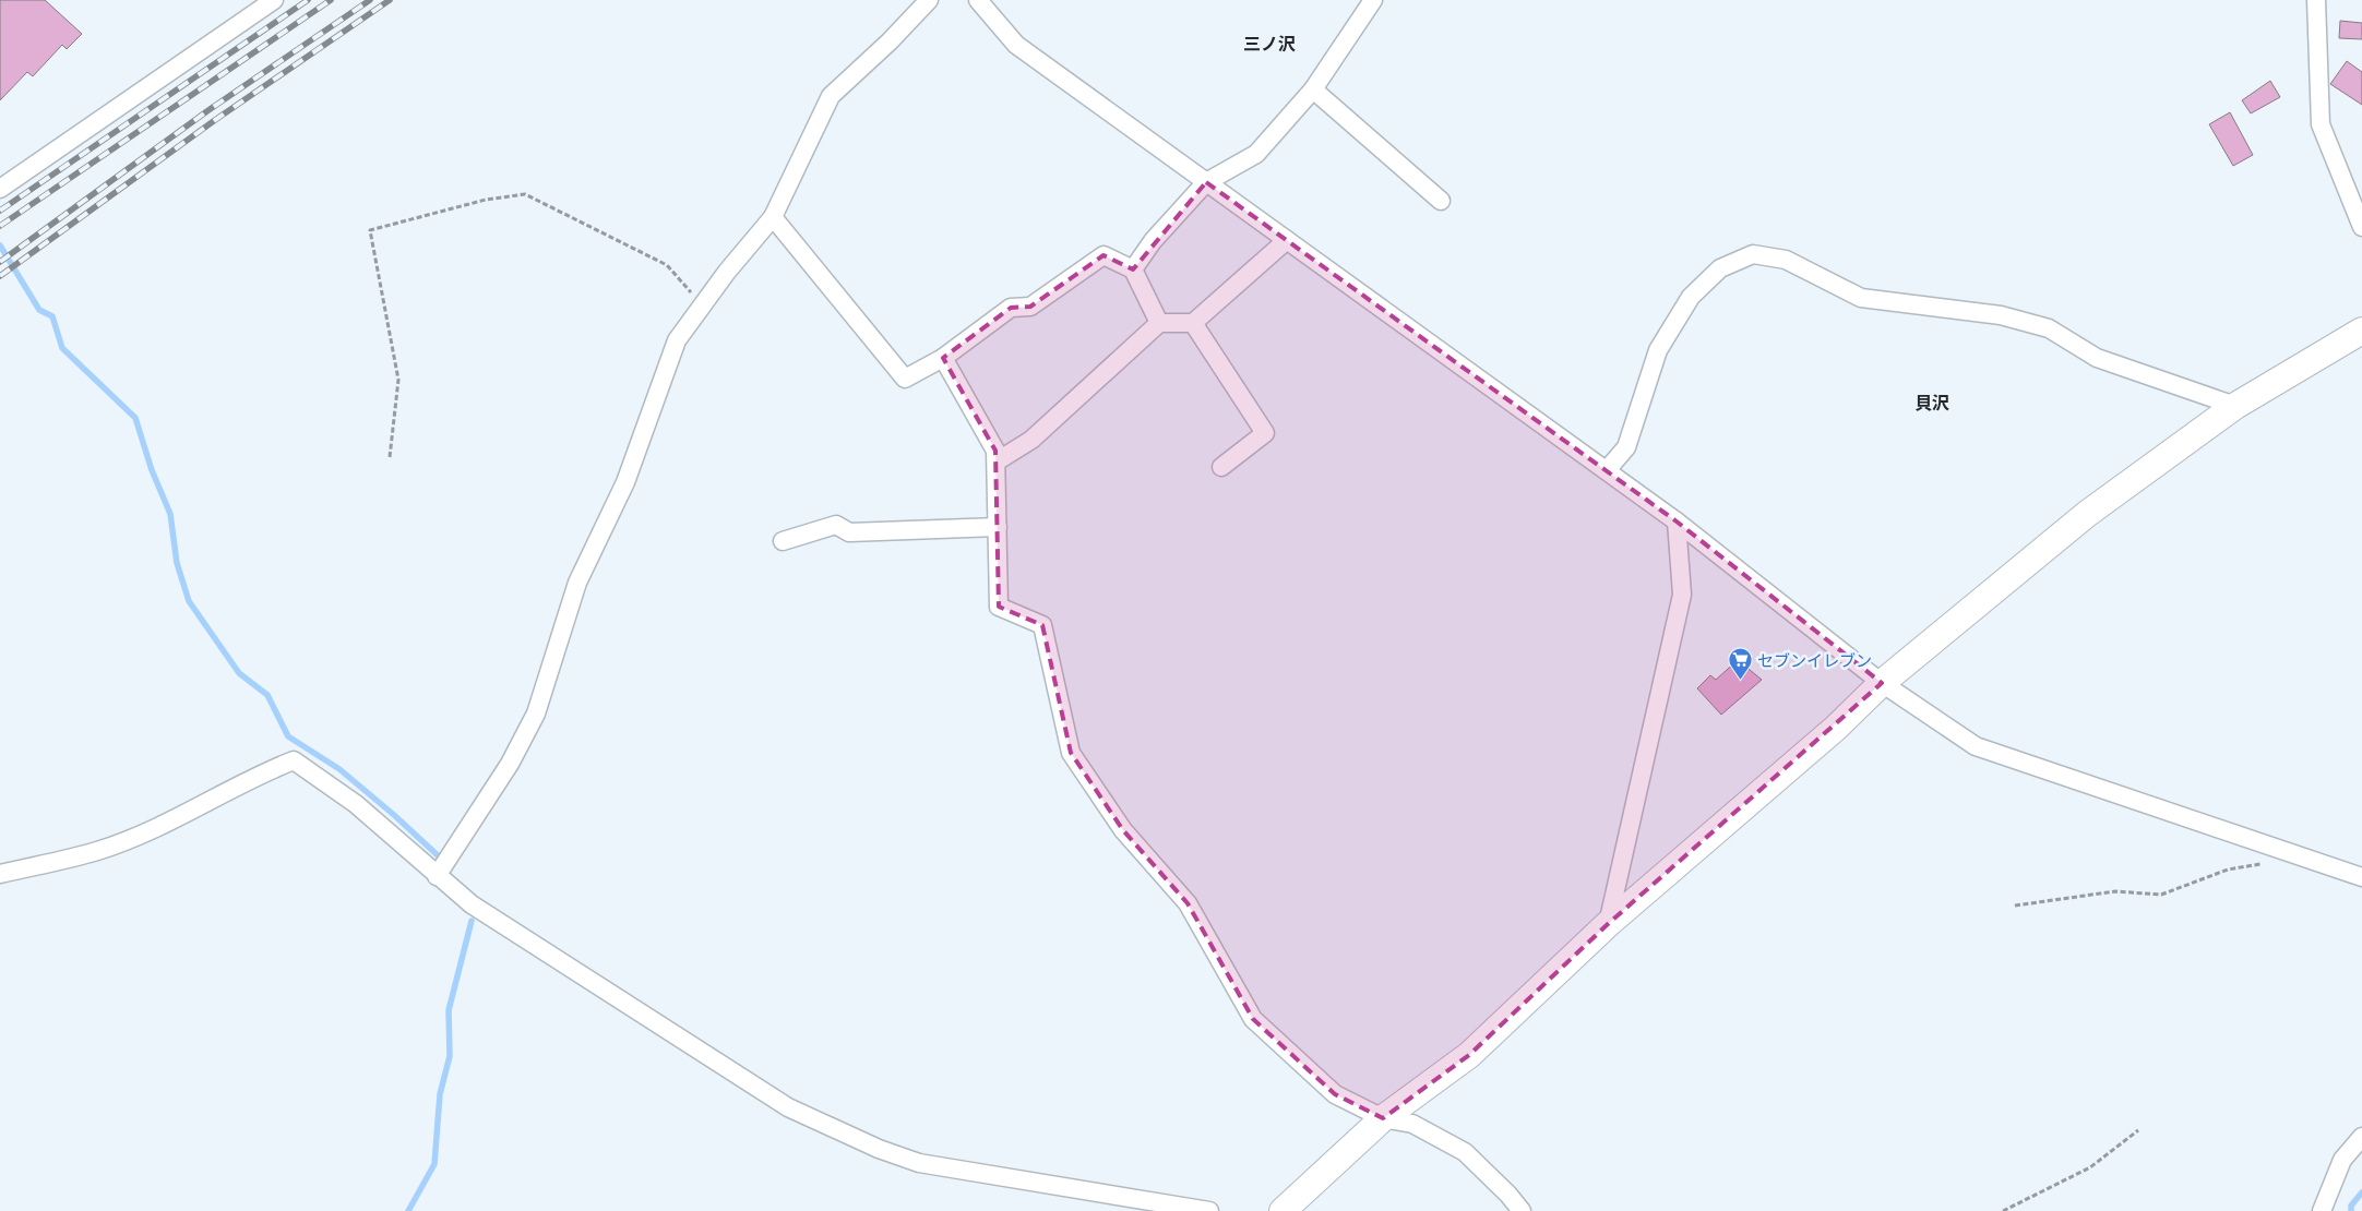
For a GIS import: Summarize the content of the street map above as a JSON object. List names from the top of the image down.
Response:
{
  "districts": ["三ノ沢", "貝沢"],
  "places": {
    "supermarket": ["セブンイレブン"]
  }
}
